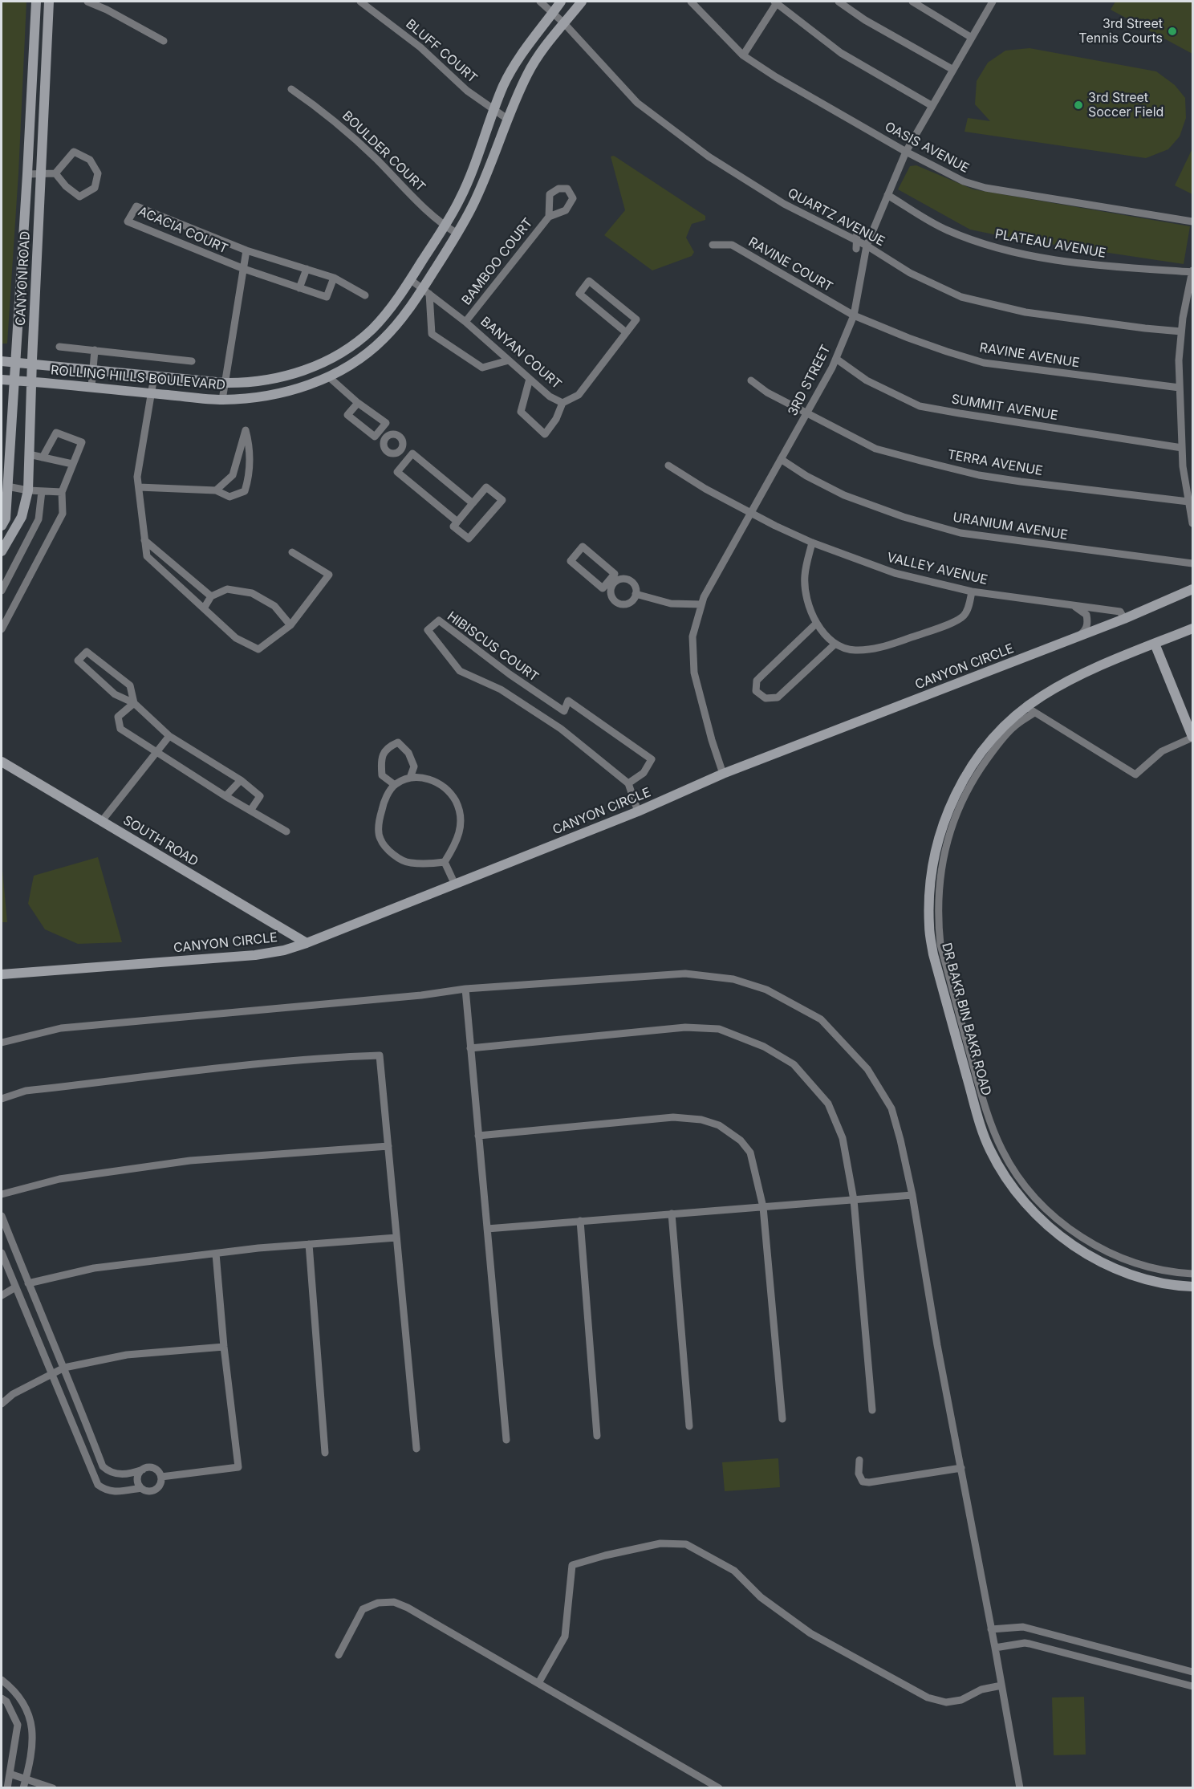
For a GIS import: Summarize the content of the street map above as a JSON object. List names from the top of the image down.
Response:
{
  "streets": {
    "main road": [
      "CANYON ROAD",
      "ROLLING HILLS BOULEVARD",
      "CANYON CIRCLE",
      "SOUTH ROAD",
      "DR BAKR BIN BAKR ROAD"
    ],
    "street": [
      "BLUFF COURT",
      "OASIS AVENUE",
      "BOULDER COURT",
      "QUARTZ AVENUE",
      "ACACIA COURT",
      "PLATEAU AVENUE",
      "BAMBOO COURT",
      "RAVINE COURT",
      "BANYAN COURT",
      "RAVINE AVENUE",
      "3RD STREET",
      "SUMMIT AVENUE",
      "TERRA AVENUE",
      "URANIUM AVENUE",
      "VALLEY AVENUE",
      "HIBISCUS COURT"
    ]
  },
  "crossings": [
    ["BLUFF COURT", "ROLLING HILLS BOULEVARD"],
    ["OASIS AVENUE", "3RD STREET"],
    ["BOULDER COURT", "ROLLING HILLS BOULEVARD"],
    ["QUARTZ AVENUE", "PLATEAU AVENUE"],
    ["QUARTZ AVENUE", "ROLLING HILLS BOULEVARD"],
    ["QUARTZ AVENUE", "3RD STREET"],
    ["ACACIA COURT", "ROLLING HILLS BOULEVARD"],
    ["PLATEAU AVENUE", "RAVINE AVENUE"],
    ["PLATEAU AVENUE", "3RD STREET"],
    ["PLATEAU AVENUE", "SUMMIT AVENUE"],
    ["PLATEAU AVENUE", "TERRA AVENUE"],
    ["BAMBOO COURT", "BANYAN COURT"],
    ["RAVINE COURT", "RAVINE AVENUE"],
    ["RAVINE COURT", "3RD STREET"],
    ["CANYON ROAD", "ROLLING HILLS BOULEVARD"],
    ["BANYAN COURT", "ROLLING HILLS BOULEVARD"],
    ["RAVINE AVENUE", "3RD STREET"],
    ["3RD STREET", "SUMMIT AVENUE"],
    ["3RD STREET", "TERRA AVENUE"],
    ["3RD STREET", "URANIUM AVENUE"],
    ["3RD STREET", "VALLEY AVENUE"],
    ["3RD STREET", "CANYON CIRCLE"],
    ["VALLEY AVENUE", "CANYON CIRCLE"],
    ["CANYON CIRCLE", "SOUTH ROAD"]
  ],
  "places": ["3rd Street Tennis Courts", "3rd Street Soccer Field"]
}
